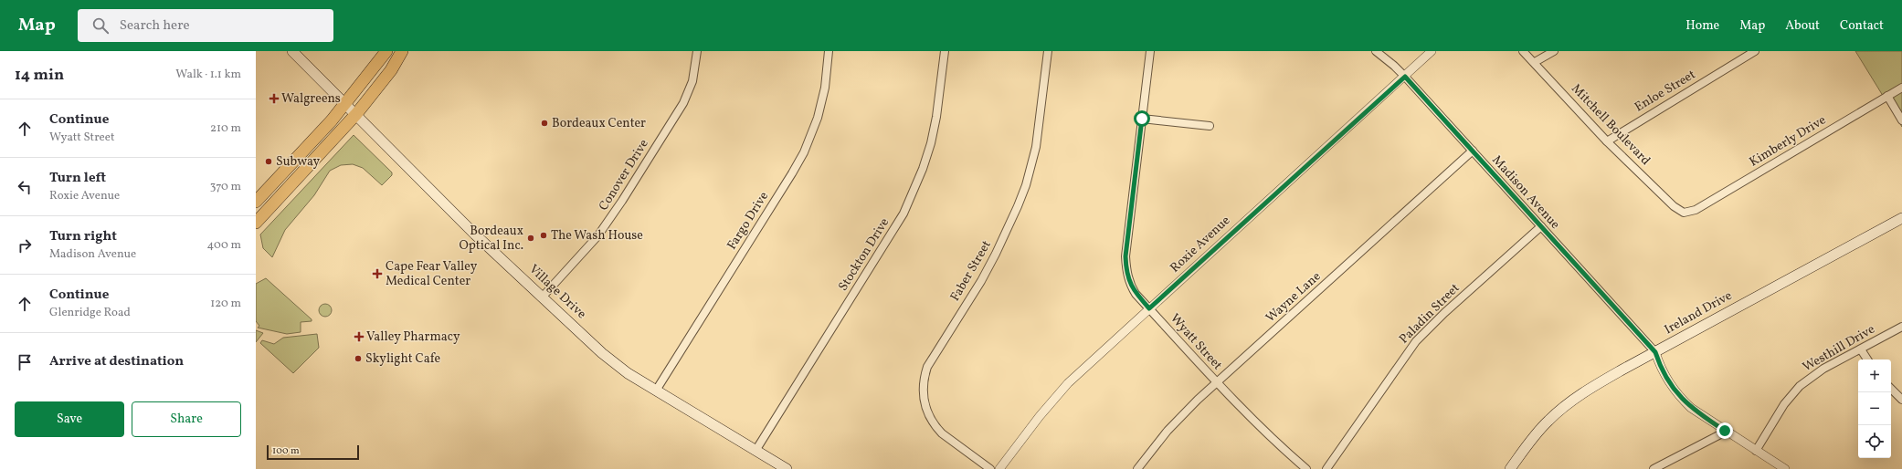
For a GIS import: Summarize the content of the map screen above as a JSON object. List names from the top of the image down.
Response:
{
  "streets": {
    "main road": ["Village Drive", "Ireland Drive"],
    "street": [
      "Enloe Street",
      "Mitchell Boulevard",
      "Kimberly Drive",
      "Conover Drive",
      "Madison Avenue",
      "Fargo Drive",
      "Roxie Avenue",
      "Stockton Drive",
      "Faber Street",
      "Wayne Lane",
      "Paladin Street",
      "Wyatt Street",
      "Westhill Drive"
    ]
  },
  "crossings": [
    ["Enloe Street", "Mitchell Boulevard"],
    ["Mitchell Boulevard", "Kimberly Drive"],
    ["Conover Drive", "Village Drive"],
    ["Madison Avenue", "Roxie Avenue"],
    ["Madison Avenue", "Wayne Lane"],
    ["Madison Avenue", "Ireland Drive"],
    ["Madison Avenue", "Paladin Street"],
    ["Fargo Drive", "Village Drive"],
    ["Roxie Avenue", "Wyatt Street"],
    ["Stockton Drive", "Village Drive"],
    ["Wayne Lane", "Wyatt Street"]
  ],
  "places": {
    "health": ["Walgreens", "Cape Fear Valley Medical Center", "Valley Pharmacy"],
    "other": [
      "Bordeaux Center",
      "Subway",
      "The Wash House",
      "Bordeaux Optical Inc.",
      "Skylight Cafe"
    ]
  },
  "scale_bar": "100 m",
  "page": {
    "header": "Map",
    "search": "Search here",
    "nav": [
      "Home",
      "Map",
      "About",
      "Contact"
    ],
    "heading": ["14 min", "Walk · 1.1 km"],
    "list": [
      ["Continue", "Wyatt Street", "210 m"],
      ["Turn left", "Roxie Avenue", "370 m"],
      ["Turn right", "Madison Avenue", "400 m"],
      ["Continue", "Glenridge Road", "120 m"],
      "Arrive at destination"
    ],
    "map_buttons": ["+", "−"],
    "buttons": ["Save", "Share"],
    "scale": "100 m"
  }
}
